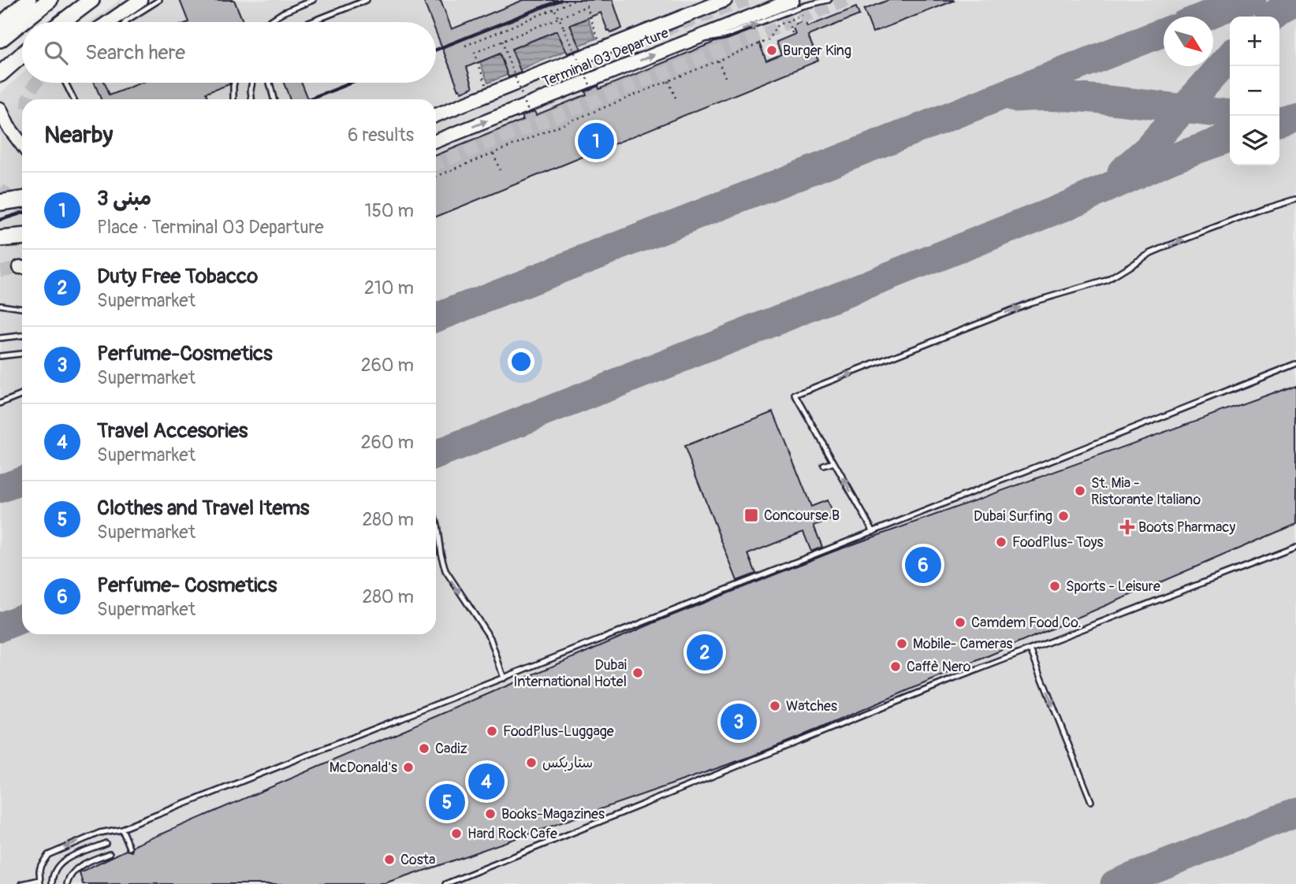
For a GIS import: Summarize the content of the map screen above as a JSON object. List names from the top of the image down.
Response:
{
  "streets": {
    "main road": ["Terminal 03 Departure"]
  },
  "places": {
    "other": [
      "Burger King",
      "St. Mia - Ristorante Italiano",
      "Dubai Surfing",
      "FoodPlus- Toys",
      "Sports - Leisure",
      "Camdem Food Co.",
      "Mobile- Cameras",
      "Caffè Nero",
      "Dubai International Hotel",
      "Watches",
      "FoodPlus-Luggage",
      "Cadiz",
      "ستاربكس",
      "McDonald's",
      "Books-Magazines",
      "Hard Rock Cafe",
      "Costa"
    ],
    "transit": ["Concourse B"],
    "health": ["Boots Pharmacy"]
  },
  "north": "bottom right",
  "page": {
    "map_buttons": ["+", "−"],
    "search": "Search here",
    "heading": ["Nearby", "6 results"],
    "pins": [
      "1",
      "6",
      "2",
      "3",
      "4",
      "5"
    ],
    "list": [
      {
        "mark": "1",
        "name": "مبنى 3",
        "note": "Place · Terminal 03 Departure",
        "value": "150 m"
      },
      {
        "mark": "2",
        "name": "Duty Free Tobacco",
        "note": "Supermarket",
        "value": "210 m"
      },
      {
        "mark": "3",
        "name": "Perfume-Cosmetics",
        "note": "Supermarket",
        "value": "260 m"
      },
      {
        "mark": "4",
        "name": "Travel Accesories",
        "note": "Supermarket",
        "value": "260 m"
      },
      {
        "mark": "5",
        "name": "Clothes and Travel Items",
        "note": "Supermarket",
        "value": "280 m"
      },
      {
        "mark": "6",
        "name": "Perfume- Cosmetics",
        "note": "Supermarket",
        "value": "280 m"
      }
    ]
  }
}
